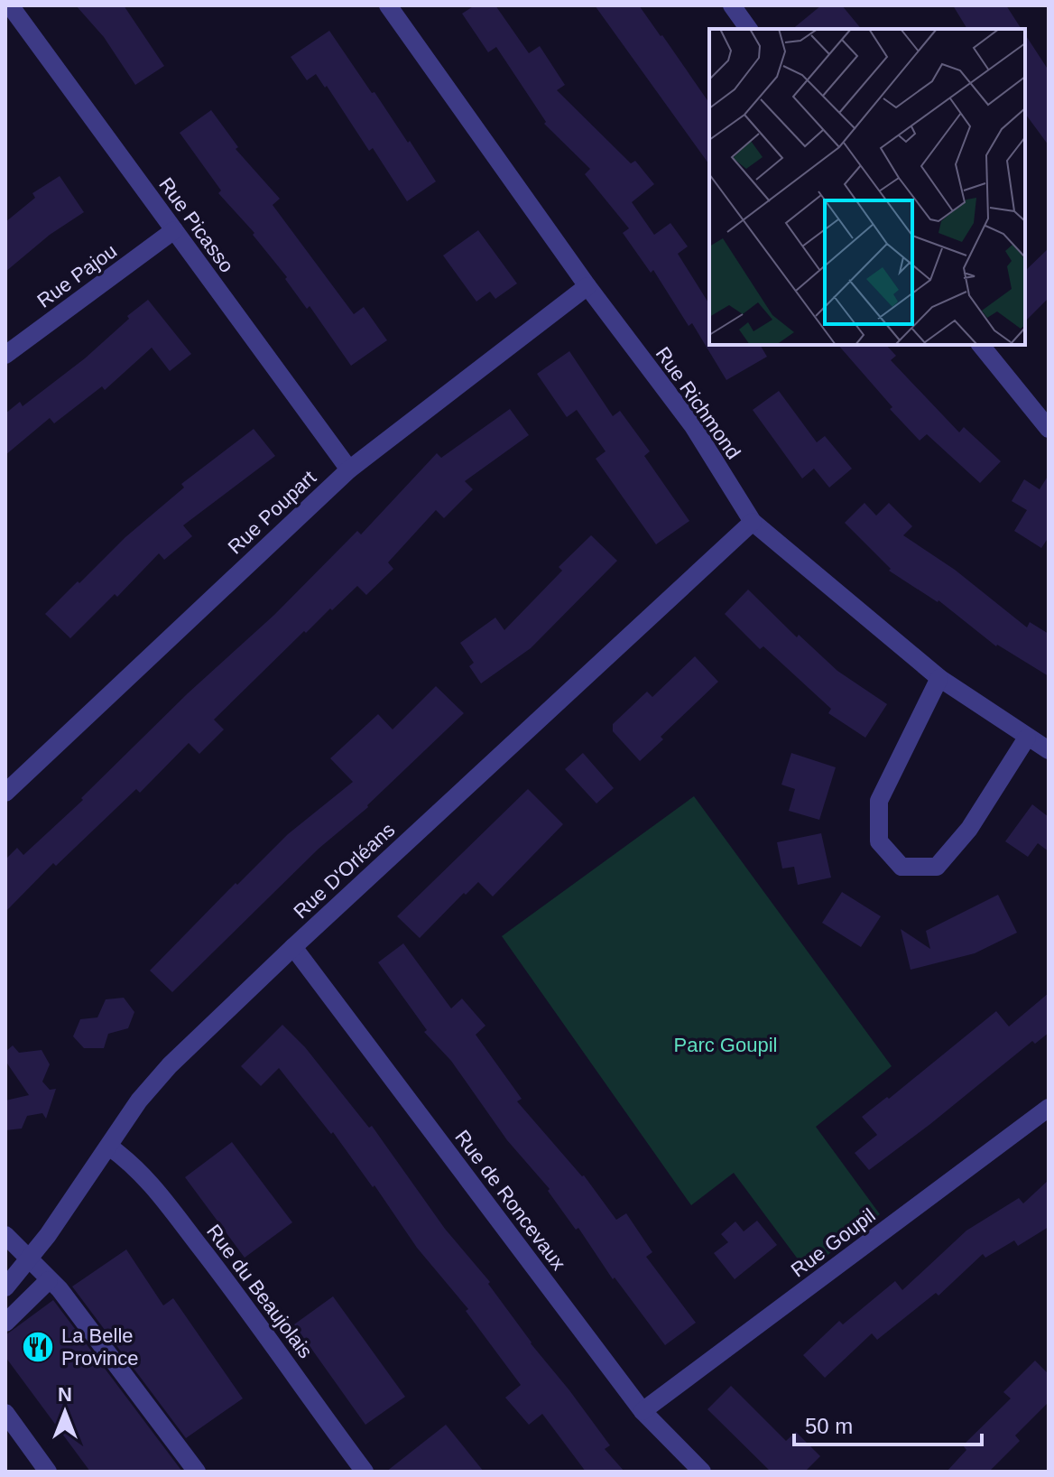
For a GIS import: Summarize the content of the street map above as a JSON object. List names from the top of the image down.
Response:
{
  "streets": {
    "street": [
      "Rue Picasso",
      "Rue Pajou",
      "Rue Richmond",
      "Rue Poupart",
      "Rue D'Orléans",
      "Rue de Roncevaux",
      "Rue Goupil",
      "Rue du Beaujolais"
    ]
  },
  "crossings": [
    ["Rue Picasso", "Rue Pajou"],
    ["Rue Picasso", "Rue Poupart"],
    ["Rue Richmond", "Rue Poupart"],
    ["Rue Richmond", "Rue D'Orléans"],
    ["Rue D'Orléans", "Rue de Roncevaux"],
    ["Rue D'Orléans", "Rue du Beaujolais"],
    ["Rue de Roncevaux", "Rue Goupil"]
  ],
  "parks": ["Parc Goupil"],
  "places": {
    "restaurant": ["La Belle Province"]
  },
  "scale_bar": "50 m",
  "north": "top"
}
